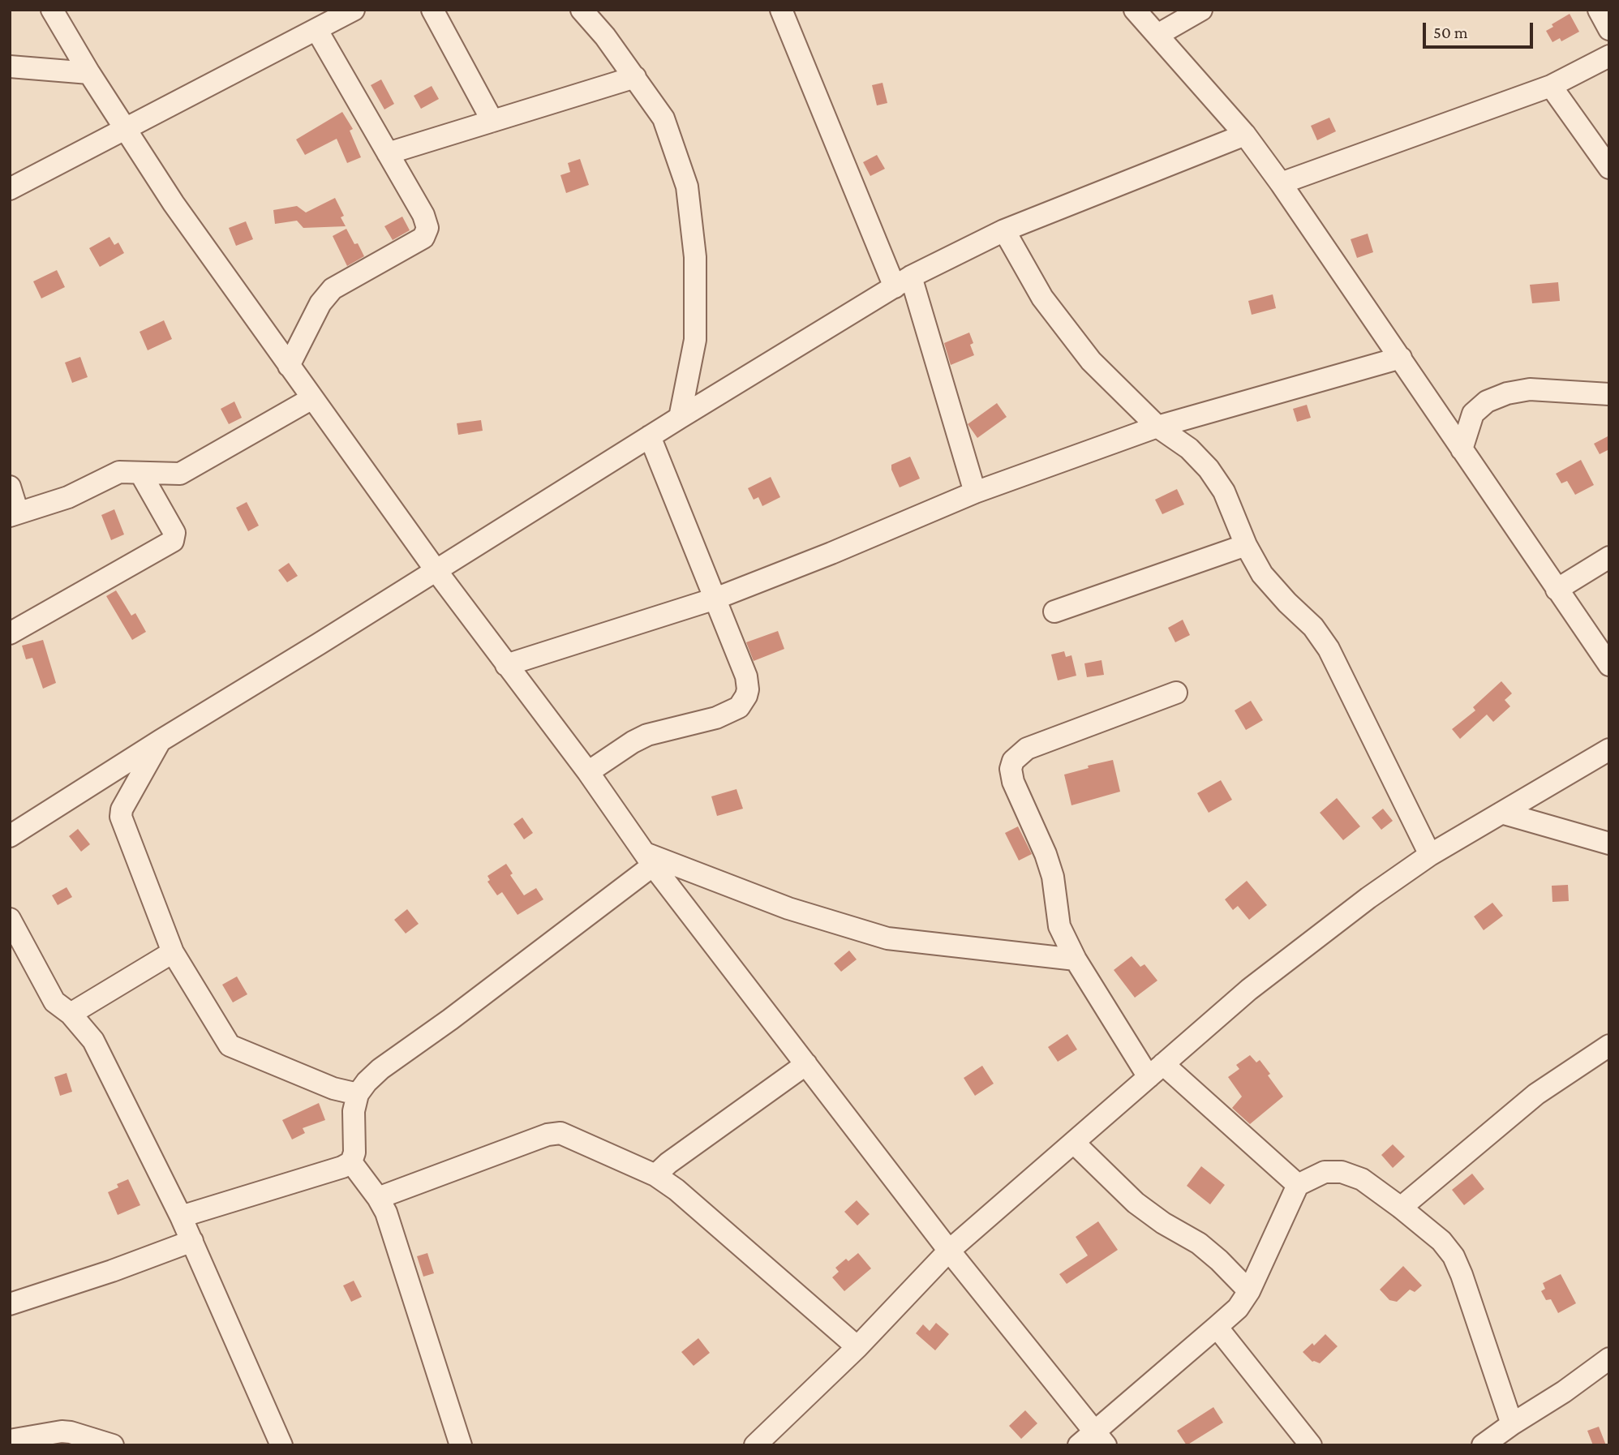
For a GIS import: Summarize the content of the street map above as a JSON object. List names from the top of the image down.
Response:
{
  "scale_bar": "50 m"
}
